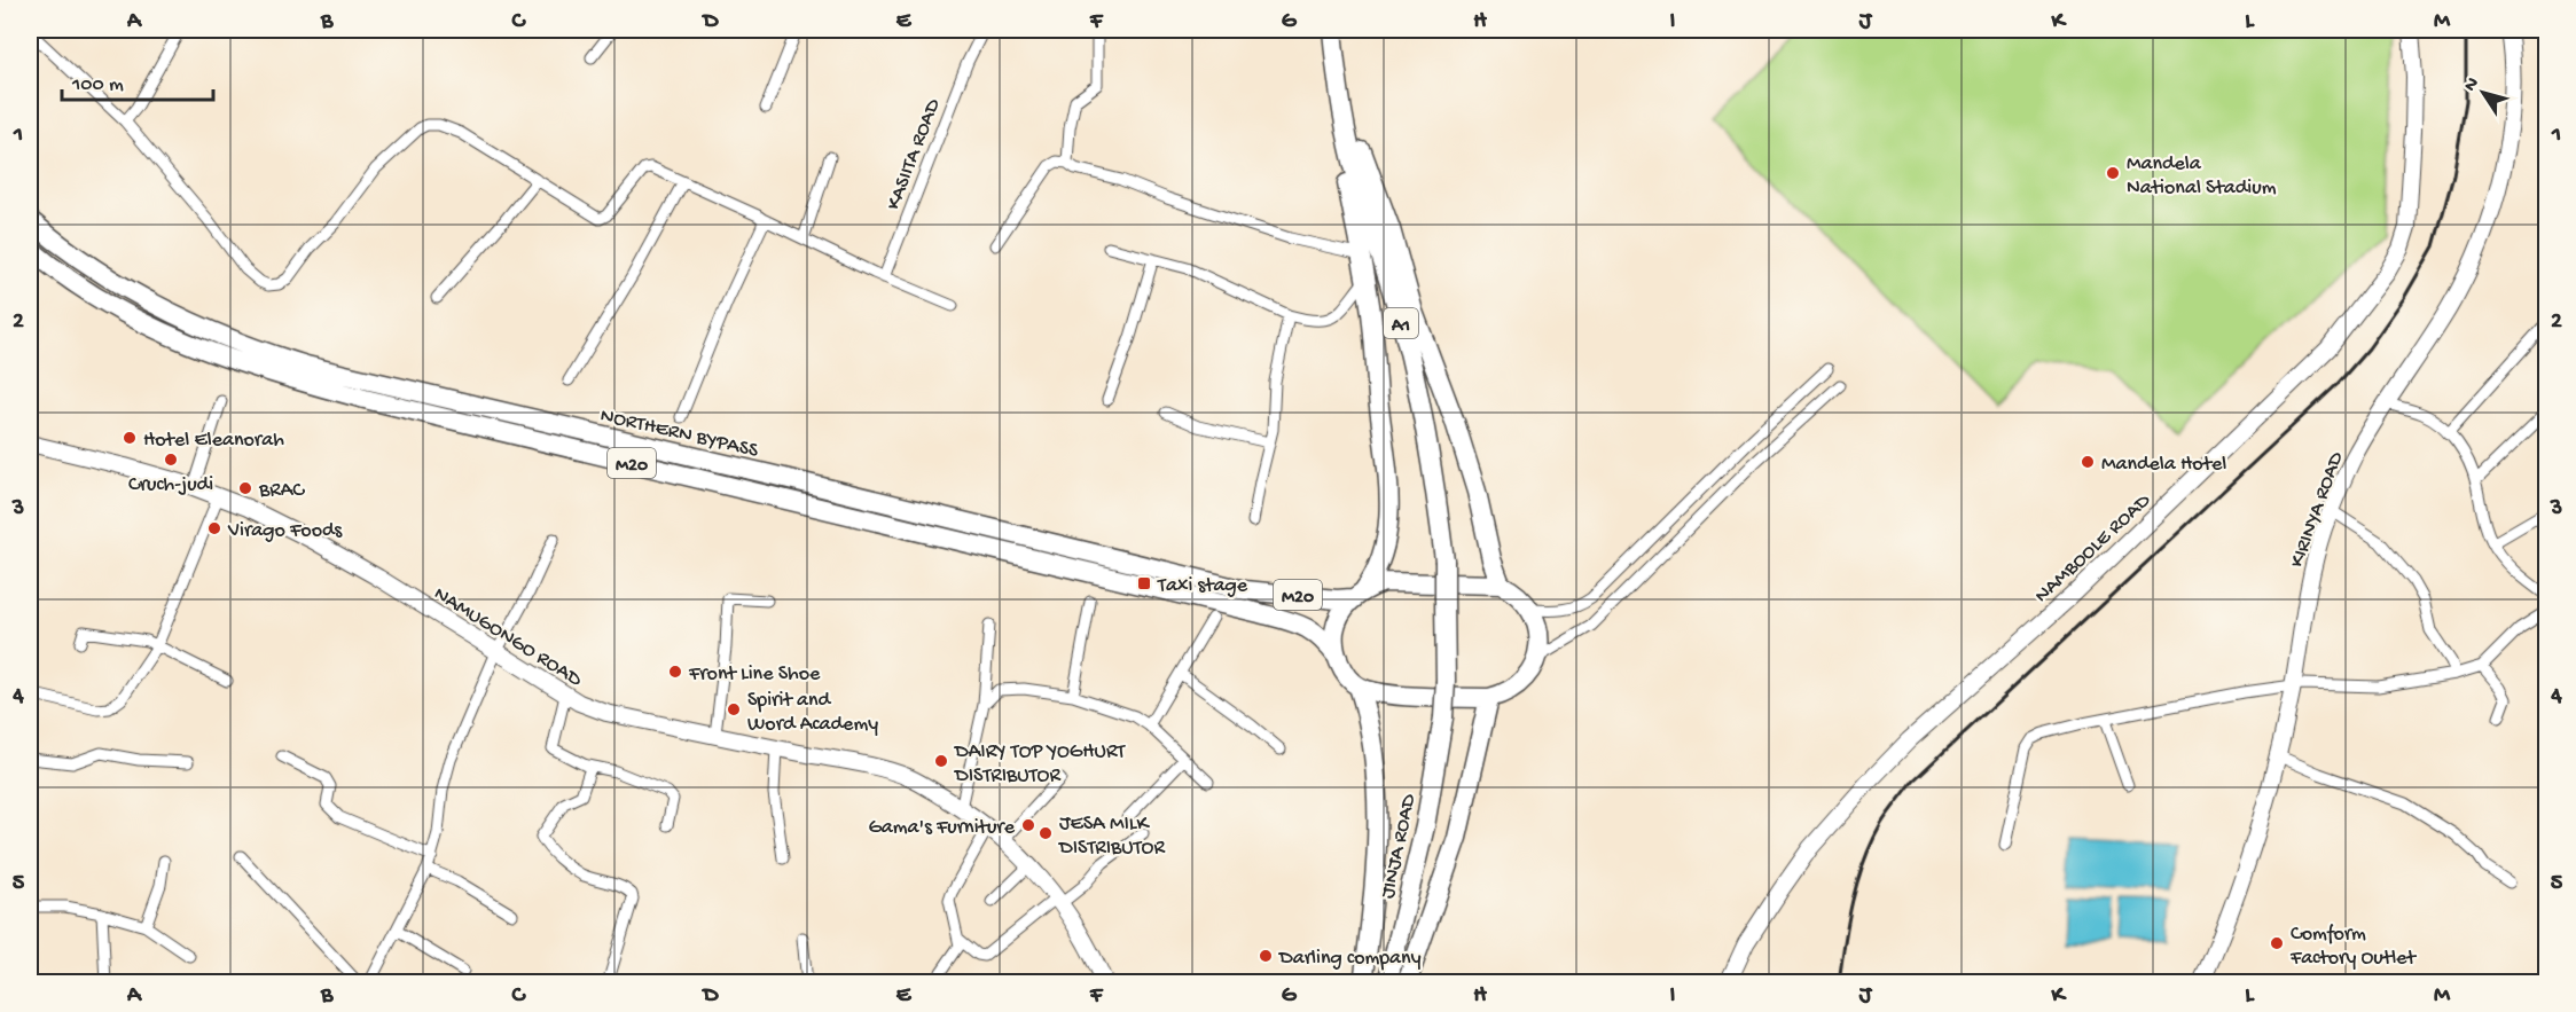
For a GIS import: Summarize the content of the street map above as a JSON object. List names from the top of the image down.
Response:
{
  "streets": {
    "highway": [
      "A1",
      "NORTHERN BYPASS",
      "M20",
      "JINJA ROAD"
    ],
    "main road": ["KIRINYA ROAD", "NAMBOOLE ROAD", "NAMUGONGO ROAD"],
    "street": ["KASIITA ROAD"]
  },
  "crossings": [
    ["A1", "JINJA ROAD"]
  ],
  "places": {
    "other": [
      "Mandela National Stadium",
      "Hotel Eleanorah",
      "Cruch-judi",
      "Mandela Hotel",
      "BRAC",
      "Virago Foods",
      "Front Line Shoe",
      "Spirit and Word Academy",
      "DAIRY TOP YOGHURT DISTRIBUTOR",
      "Gama's Furniture",
      "JESA MILK DISTRIBUTOR",
      "Comform Factory Outlet",
      "Darling company"
    ],
    "transit": ["Taxi stage"]
  },
  "scale_bar": "100 m",
  "north": "top left",
  "grid": {
    "columns": [
      "A",
      "B",
      "C",
      "D",
      "E",
      "F",
      "G",
      "H",
      "I",
      "J",
      "K",
      "L",
      "M"
    ],
    "rows": [
      "1",
      "2",
      "3",
      "4",
      "5"
    ]
  }
}
